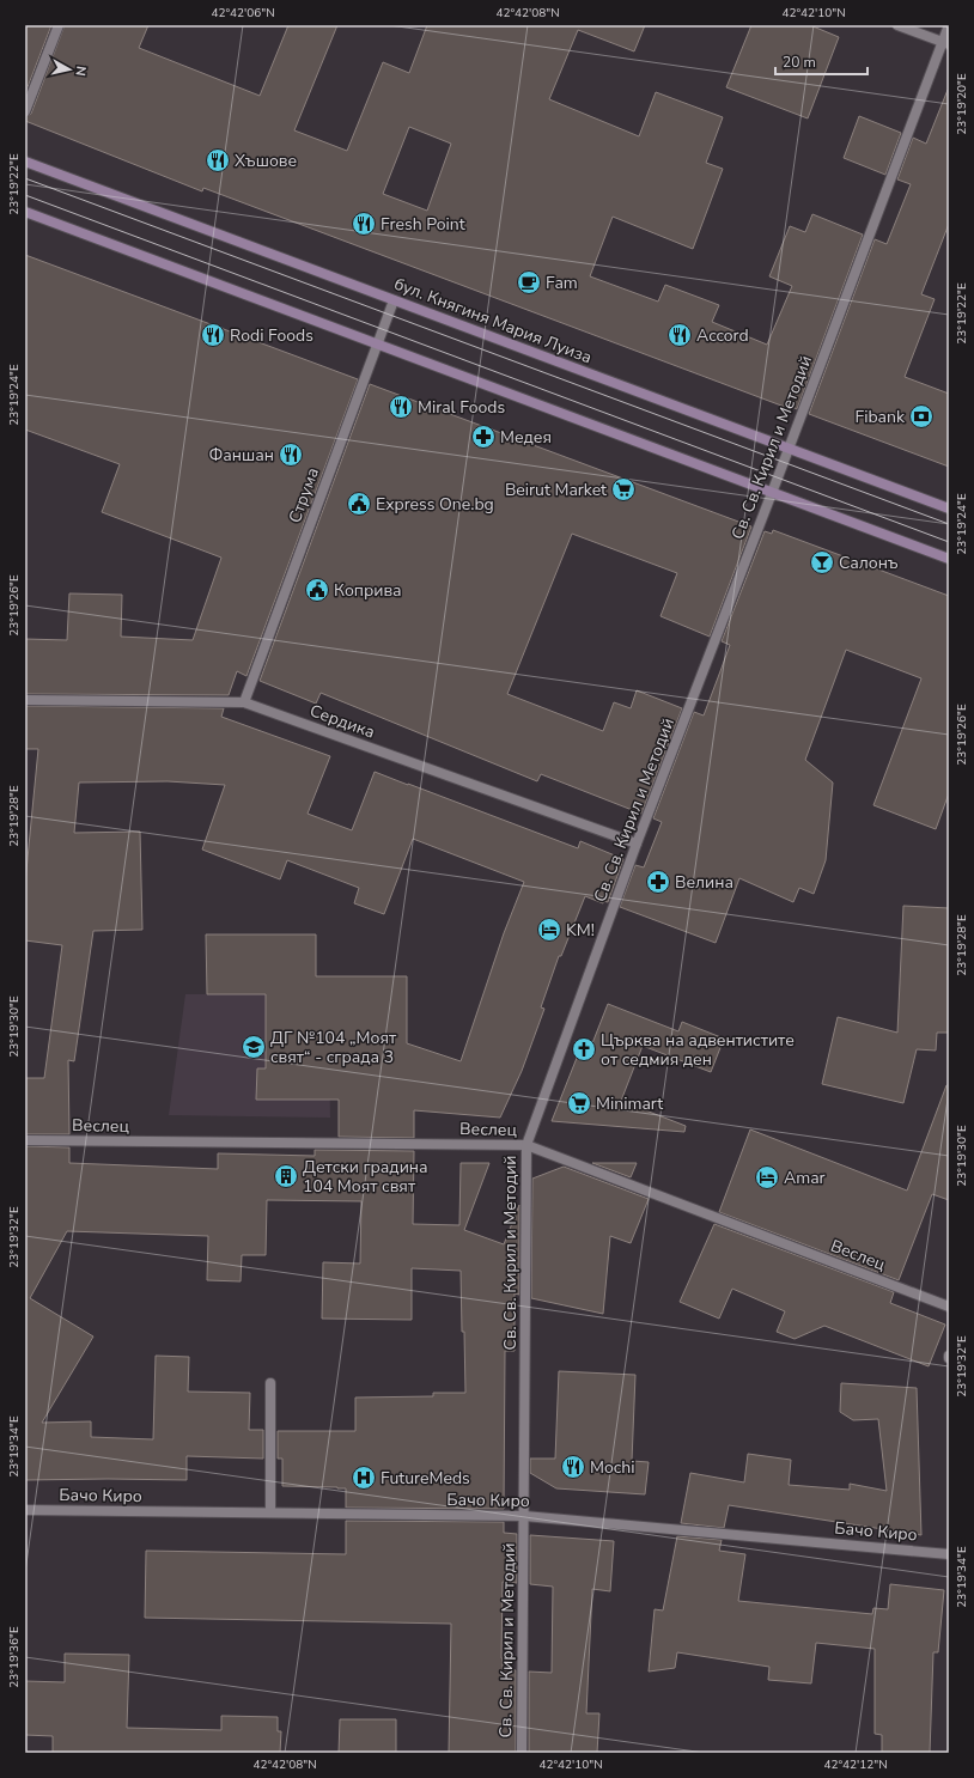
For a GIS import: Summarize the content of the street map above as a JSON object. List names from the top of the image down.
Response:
{
  "streets": {
    "main road": ["бул. Княгиня Мария Луиза"],
    "street": [
      "Св. Св. Кирил и Методий",
      "Струма",
      "Сердика",
      "Веслец",
      "Бачо Киро"
    ]
  },
  "crossings": [
    ["бул. Княгиня Мария Луиза", "Св. Св. Кирил и Методий"],
    ["бул. Княгиня Мария Луиза", "Струма"],
    ["Св. Св. Кирил и Методий", "Сердика"],
    ["Св. Св. Кирил и Методий", "Веслец"],
    ["Св. Св. Кирил и Методий", "Бачо Киро"],
    ["Струма", "Сердика"]
  ],
  "places": {
    "restaurant": [
      "Хъшове",
      "Fresh Point",
      "Rodi Foods",
      "Accord",
      "Miral Foods",
      "Фаншан",
      "Mochi"
    ],
    "cafe": ["Fam"],
    "bank": ["Fibank"],
    "pharmacy": ["Медея", "Велина"],
    "supermarket": ["Beirut Market", "Minimart"],
    "public building": ["Express One.bg", "Коприва"],
    "bar": ["Салонъ"],
    "hotel": ["KM!", "Amar"],
    "school or university": ["ДГ №104 „Моят свят“ - сграда 3"],
    "church": ["Църква на адвентистите от седмия ден"],
    "building": ["Детски градина 104 Моят свят"],
    "hospital": ["FutureMeds"]
  },
  "scale_bar": "20 m",
  "north": "right",
  "coordinates": [
    "42°42'06\"N",
    "42°42'08\"N",
    "42°42'10\"N",
    "23°19'20\"E",
    "23°19'22\"E",
    "23°19'24\"E",
    "23°19'26\"E",
    "23°19'28\"E",
    "23°19'30\"E",
    "23°19'32\"E",
    "23°19'34\"E",
    "23°19'36\"E",
    "42°42'12\"N"
  ]
}
